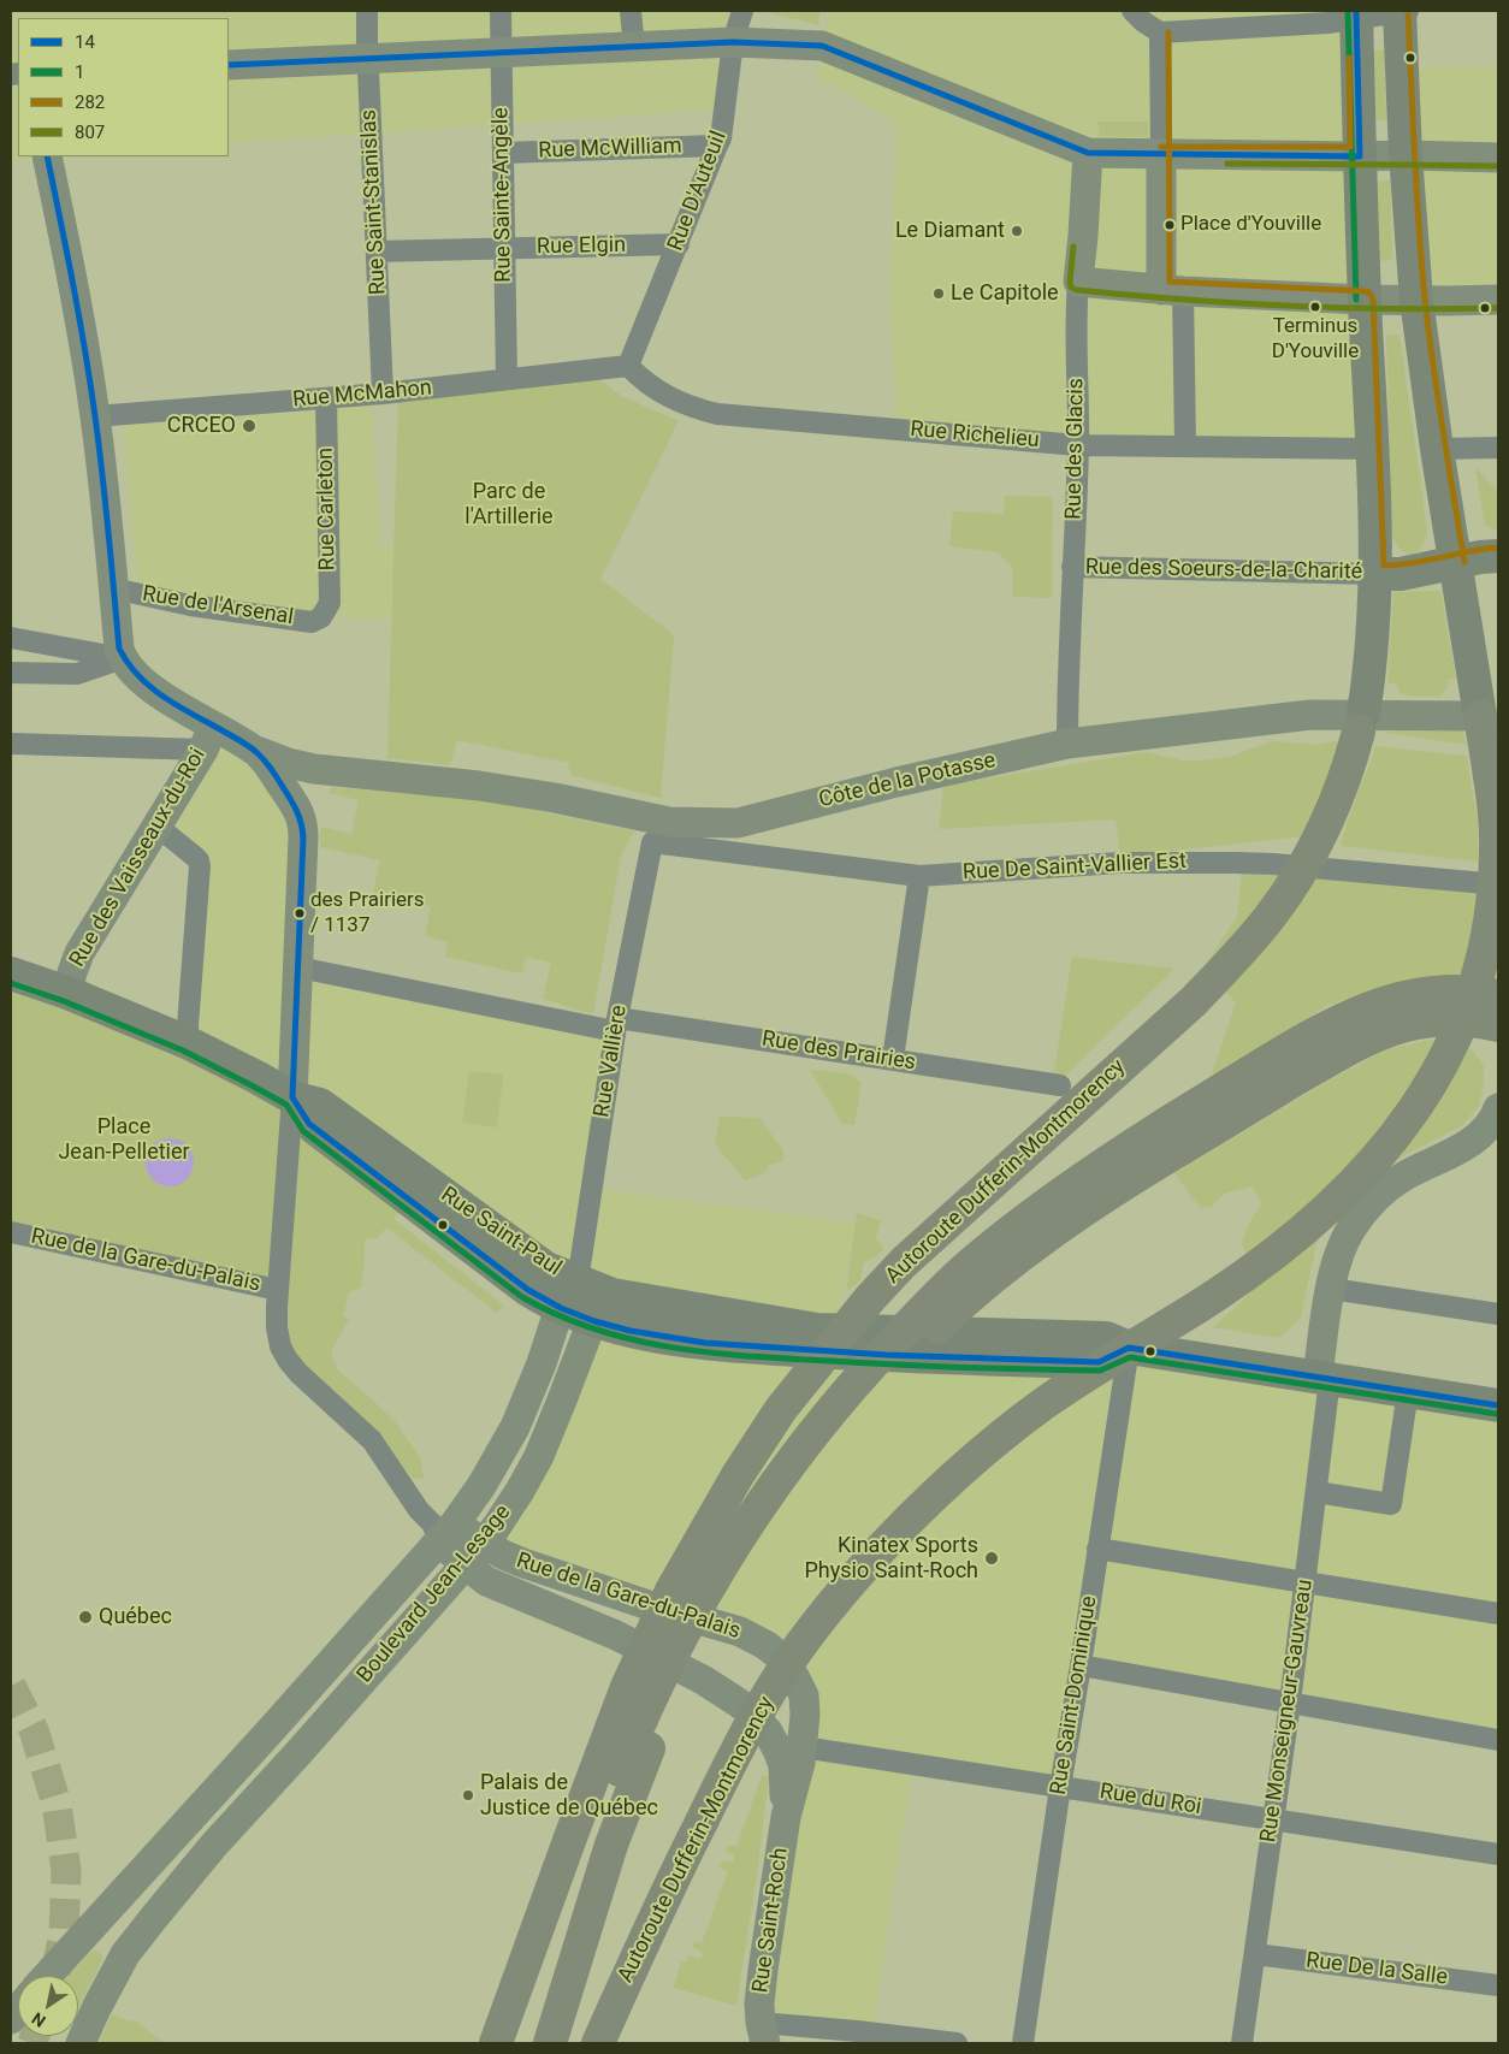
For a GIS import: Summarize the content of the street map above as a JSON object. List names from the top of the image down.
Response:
{
  "streets": {
    "highway": ["Autoroute Dufferin-Montmorency"],
    "main road": ["Rue Saint-Paul"],
    "street": [
      "Rue McWilliam",
      "Rue D'Auteuil",
      "Rue Sainte-Angèle",
      "Rue Saint-Stanislas",
      "Rue Elgin",
      "Rue McMahon",
      "Rue Richelieu",
      "Rue des Glacis",
      "Rue Carleton",
      "Rue des Soeurs-de-la-Charité",
      "Rue de l'Arsenal",
      "Côte de la Potasse",
      "Rue des Vaisseaux-du-Roi",
      "Rue De Saint-Vallier Est",
      "Rue des Prairies",
      "Rue Vallière",
      "Rue de la Gare-du-Palais",
      "Boulevard Jean-Lesage",
      "Rue Saint-Dominique",
      "Rue Monseigneur-Gauvreau",
      "Rue du Roi",
      "Rue Saint-Roch",
      "Rue De la Salle"
    ]
  },
  "crossings": [
    ["Rue McWilliam", "Rue D'Auteuil"],
    ["Rue McWilliam", "Rue Sainte-Angèle"],
    ["Rue D'Auteuil", "Rue Elgin"],
    ["Rue D'Auteuil", "Rue McMahon"],
    ["Rue D'Auteuil", "Rue Richelieu"],
    ["Rue Sainte-Angèle", "Rue Elgin"],
    ["Rue Sainte-Angèle", "Rue McMahon"],
    ["Rue Saint-Stanislas", "Rue Elgin"],
    ["Rue Saint-Stanislas", "Rue McMahon"],
    ["Rue McMahon", "Rue Richelieu"],
    ["Rue McMahon", "Rue Carleton"],
    ["Rue Richelieu", "Rue des Glacis"],
    ["Rue des Glacis", "Rue des Soeurs-de-la-Charité"],
    ["Rue des Glacis", "Côte de la Potasse"],
    ["Rue Carleton", "Rue de l'Arsenal"],
    ["Côte de la Potasse", "Rue des Vaisseaux-du-Roi"],
    ["Côte de la Potasse", "Autoroute Dufferin-Montmorency"],
    ["Rue des Vaisseaux-du-Roi", "Rue Saint-Paul"],
    ["Rue De Saint-Vallier Est", "Rue Vallière"],
    ["Rue des Prairies", "Rue Vallière"],
    ["Rue Vallière", "Rue Saint-Paul"],
    ["Rue Vallière", "Boulevard Jean-Lesage"],
    ["Rue Saint-Paul", "Boulevard Jean-Lesage"],
    ["Rue Saint-Paul", "Rue Saint-Dominique"],
    ["Rue de la Gare-du-Palais", "Boulevard Jean-Lesage"],
    ["Rue de la Gare-du-Palais", "Rue du Roi"],
    ["Rue de la Gare-du-Palais", "Rue Saint-Roch"],
    ["Rue Saint-Dominique", "Rue du Roi"],
    ["Rue Monseigneur-Gauvreau", "Rue du Roi"],
    ["Rue Monseigneur-Gauvreau", "Rue De la Salle"]
  ],
  "parks": ["Parc de l'Artillerie", "Place Jean-Pelletier"],
  "places": [
    "Place d'Youville",
    "Le Diamant",
    "Le Capitole",
    "Terminus D'Youville",
    "CRCEO",
    "des Prairiers / 1137",
    "Kinatex Sports Physio Saint-Roch",
    "Québec",
    "Palais de Justice de Québec"
  ],
  "lines": [
    "transit line 14",
    "transit line 1",
    "transit line 282",
    "transit line 807"
  ],
  "legend": [
    "14",
    "1",
    "282",
    "807"
  ],
  "north": "bottom left"
}
